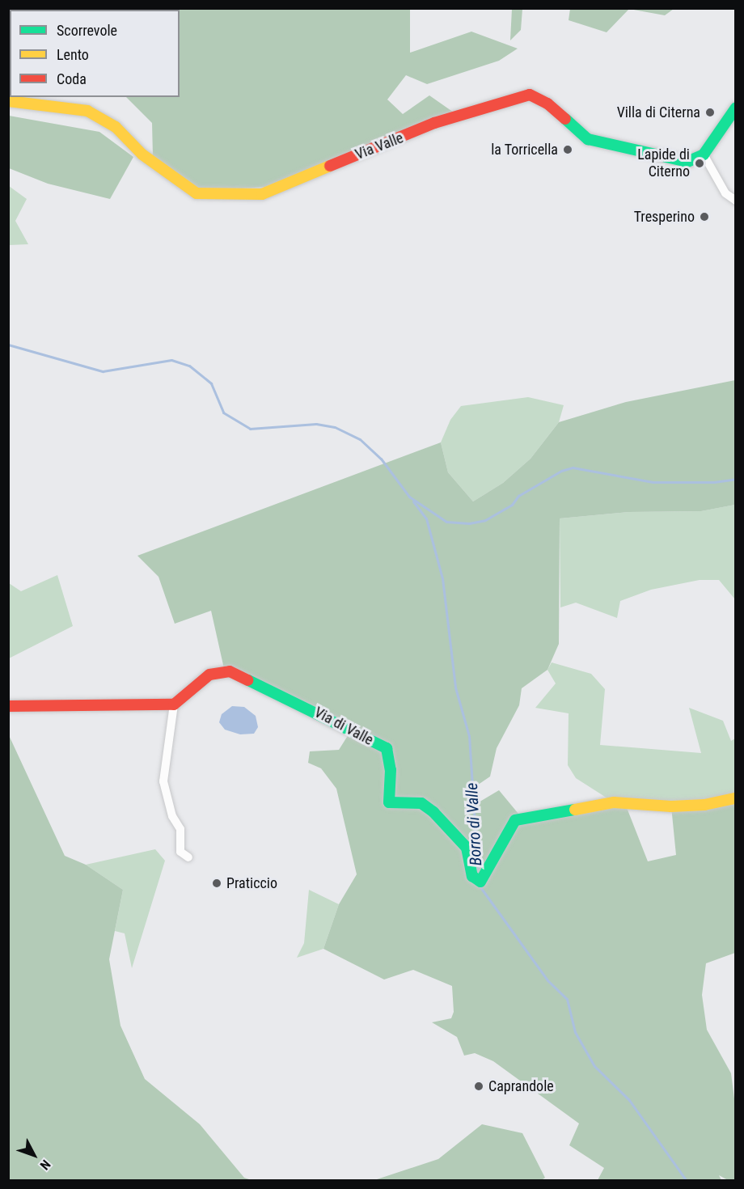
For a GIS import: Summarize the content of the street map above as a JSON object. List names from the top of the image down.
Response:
{
  "streets": {
    "street": ["Via Valle", "Via di Valle"]
  },
  "water": ["Borro di Valle"],
  "places": [
    "Villa di Citerna",
    "la Torricella",
    "Lapide di Citerno",
    "Tresperino",
    "Praticcio",
    "Caprandole"
  ],
  "legend": ["Scorrevole", "Lento", "Coda"],
  "north": "bottom right"
}
